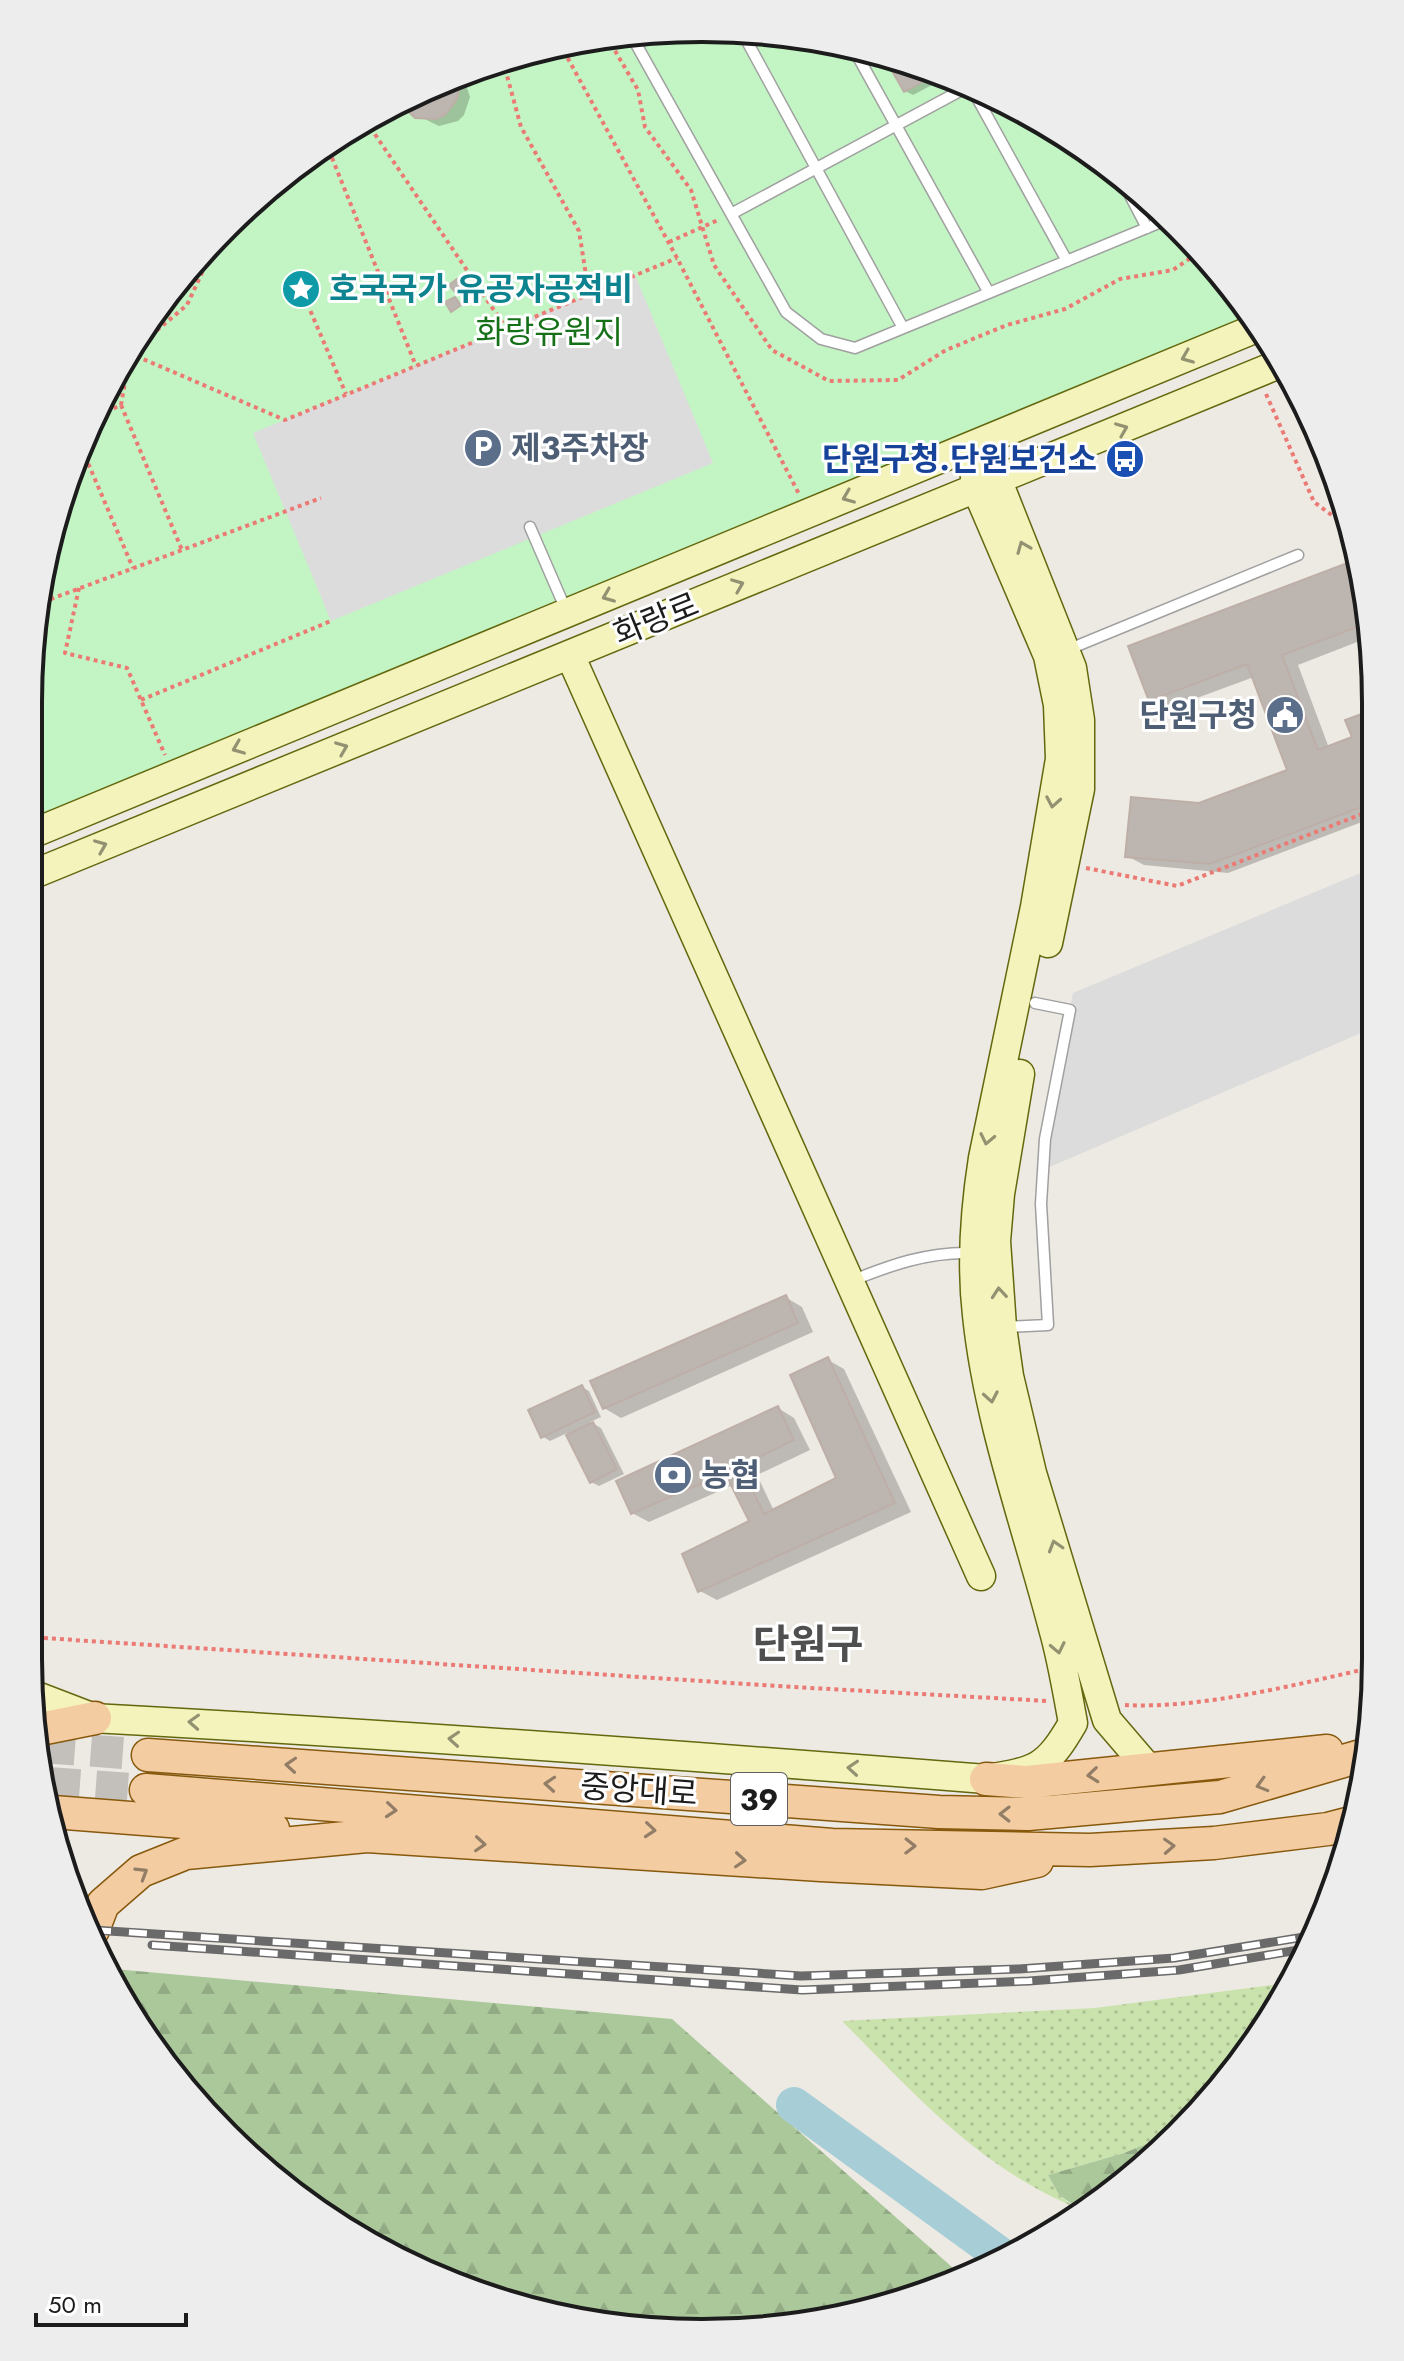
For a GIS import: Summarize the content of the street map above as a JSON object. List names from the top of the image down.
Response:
{
  "streets": {
    "main road": ["중앙대로", "39"],
    "street": ["화랑로"]
  },
  "districts": ["단원구"],
  "parks": ["화랑유원지"],
  "places": {
    "place": ["호국국가 유공자공적비"],
    "parking": ["제3주차장"],
    "bus stop": ["단원구청.단원보건소"],
    "public building": ["단원구청"],
    "bank": ["농협"]
  },
  "scale_bar": "50 m"
}
